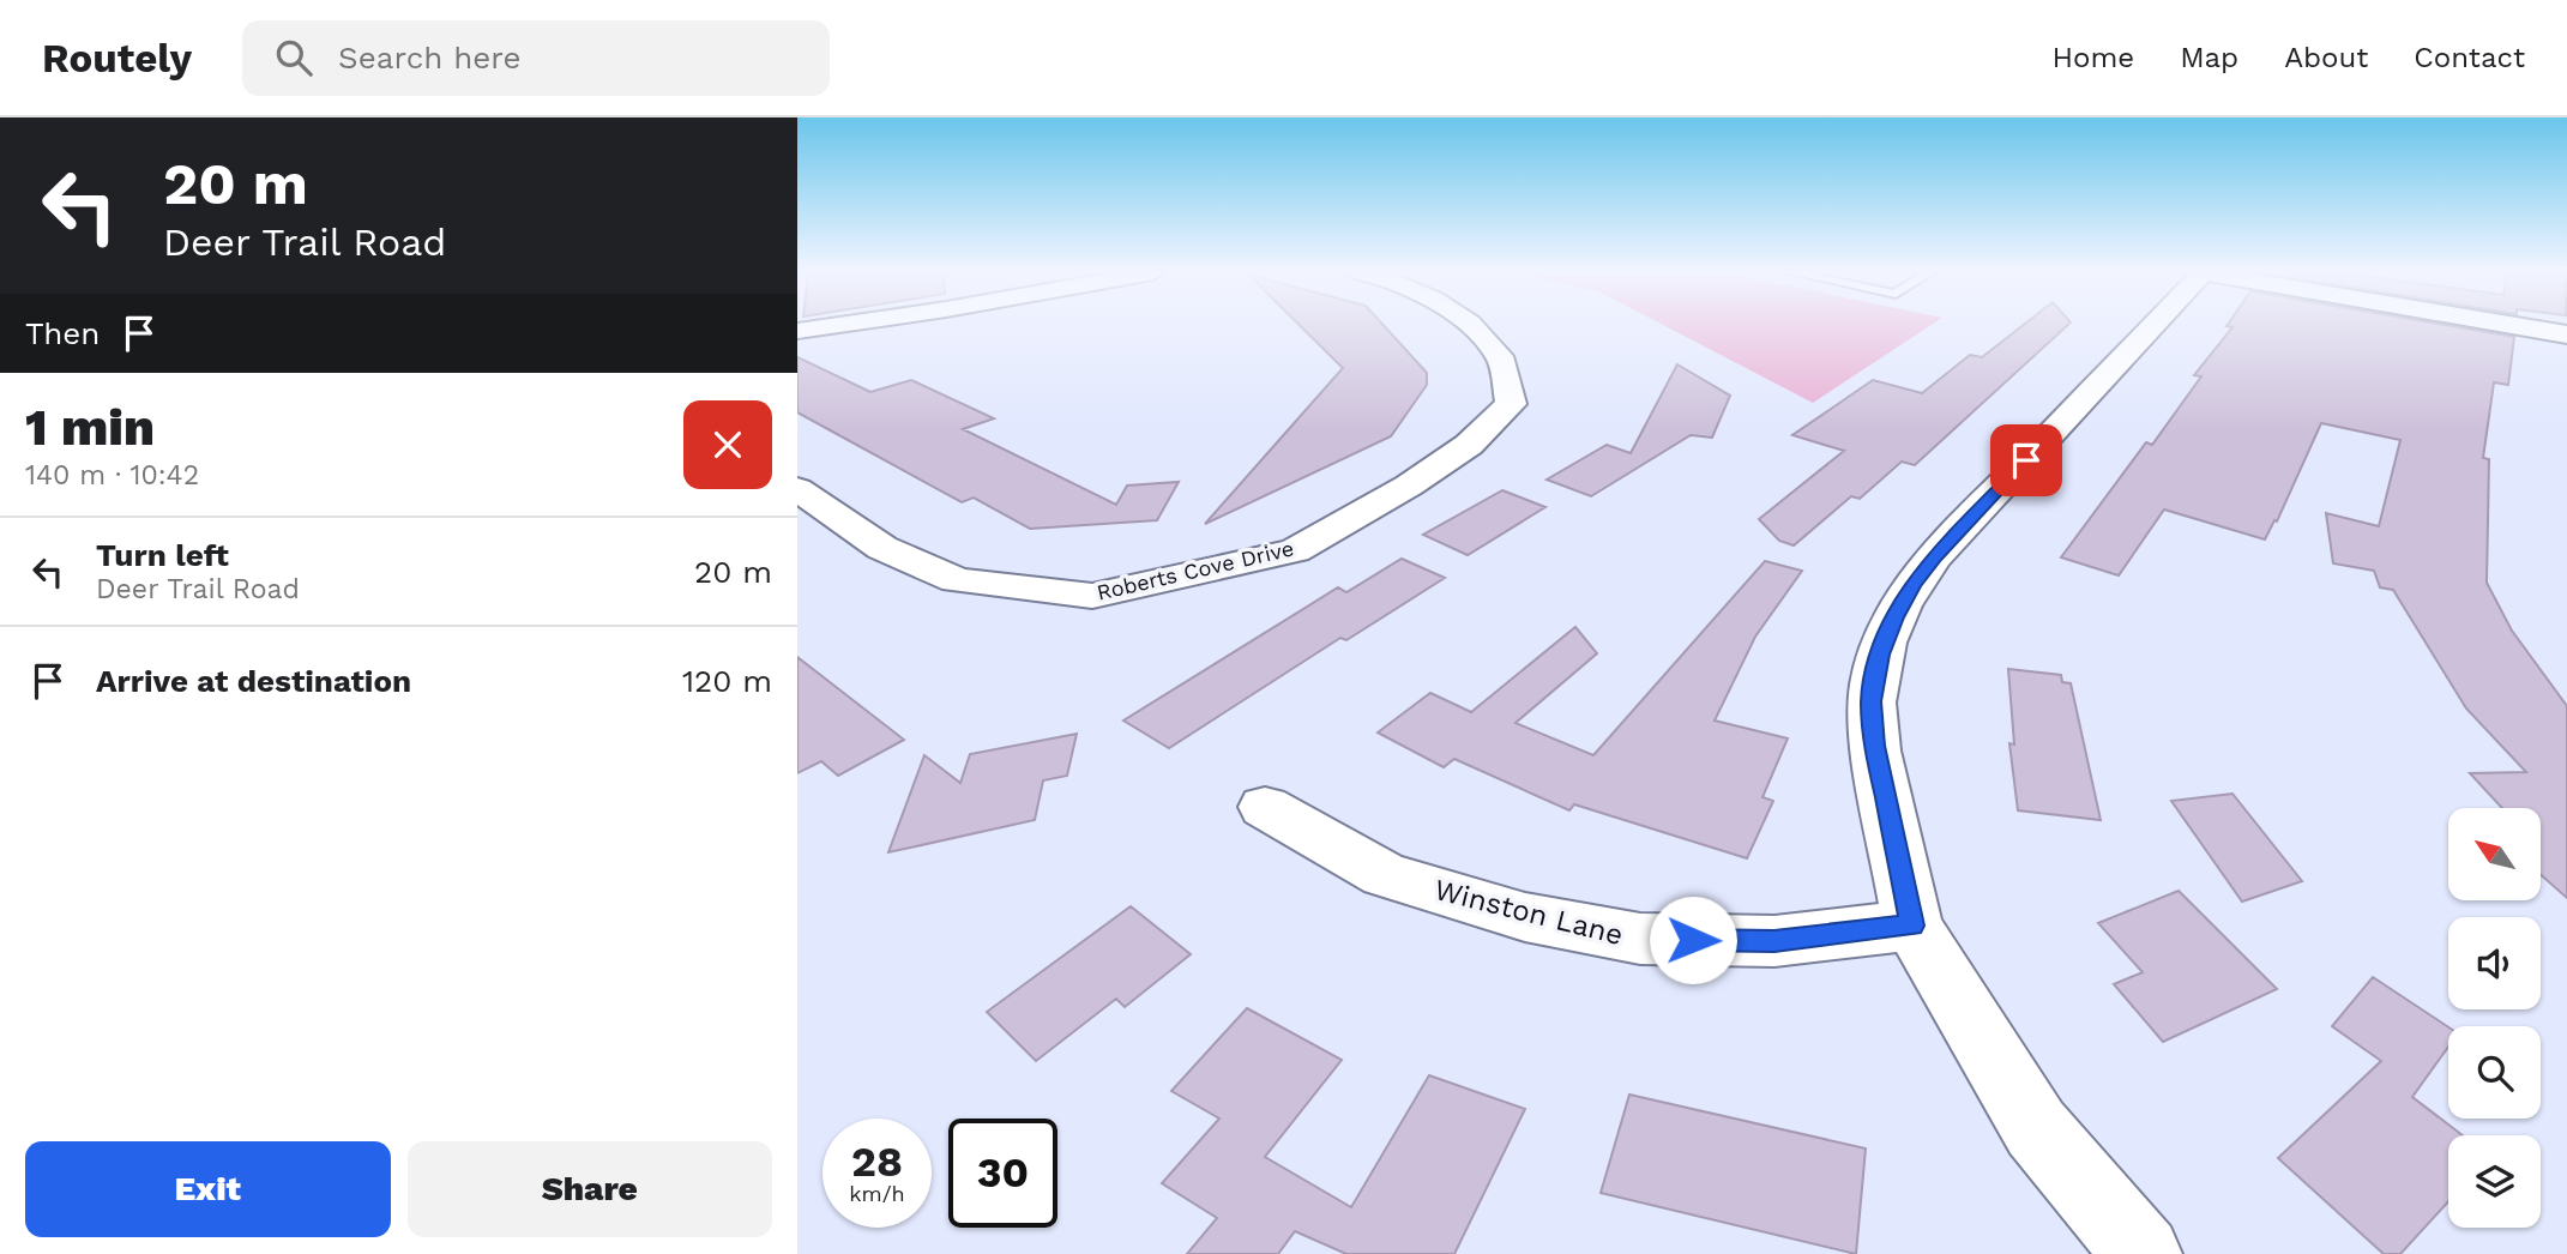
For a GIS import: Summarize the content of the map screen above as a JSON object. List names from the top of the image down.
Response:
{
  "streets": {
    "street": ["Roberts Cove Drive", "Winston Lane"]
  },
  "north": "top left",
  "page": {
    "header": "Routely",
    "search": "Search here",
    "nav": [
      "Home",
      "Map",
      "About",
      "Contact"
    ],
    "turn": ["20 m", "Deer Trail Road"],
    "then": "Then",
    "heading": ["1 min", "140 m · 10:42"],
    "list": [
      {
        "name": "Turn left",
        "note": "Deer Trail Road",
        "value": "20 m"
      },
      {
        "name": "Arrive at destination",
        "value": "120 m"
      }
    ],
    "speed": "28 km/h",
    "limit": "30",
    "buttons": ["Exit", "Share"]
  }
}
